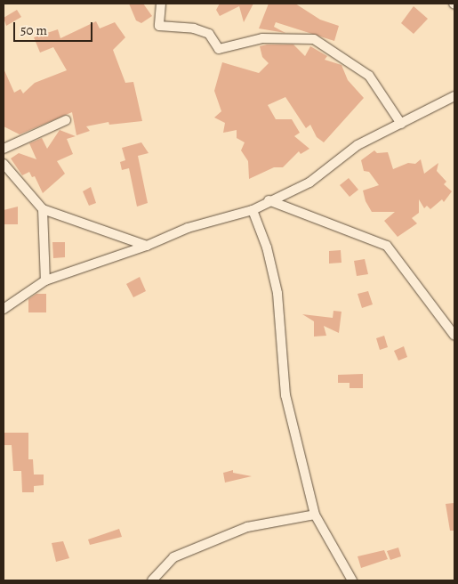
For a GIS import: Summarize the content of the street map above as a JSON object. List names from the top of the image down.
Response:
{
  "scale_bar": "50 m"
}
